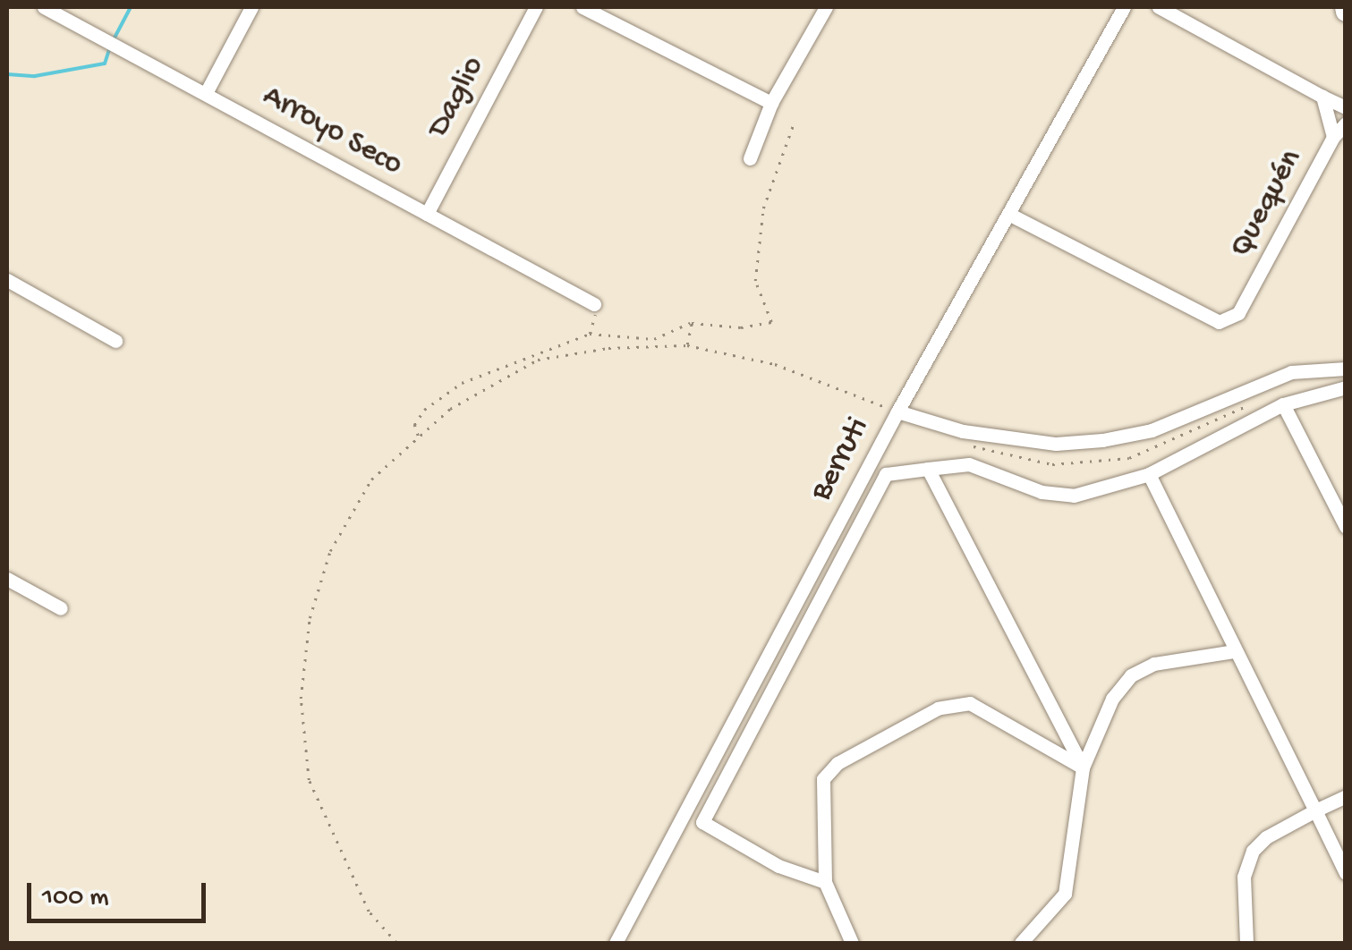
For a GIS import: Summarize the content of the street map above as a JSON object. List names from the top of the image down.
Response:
{
  "streets": {
    "street": [
      "Daglio",
      "Arroyo Seco",
      "Quequén",
      "Berruti"
    ]
  },
  "crossings": [
    ["Daglio", "Arroyo Seco"],
    ["Quequén", "Berruti"]
  ],
  "scale_bar": "100 m"
}
